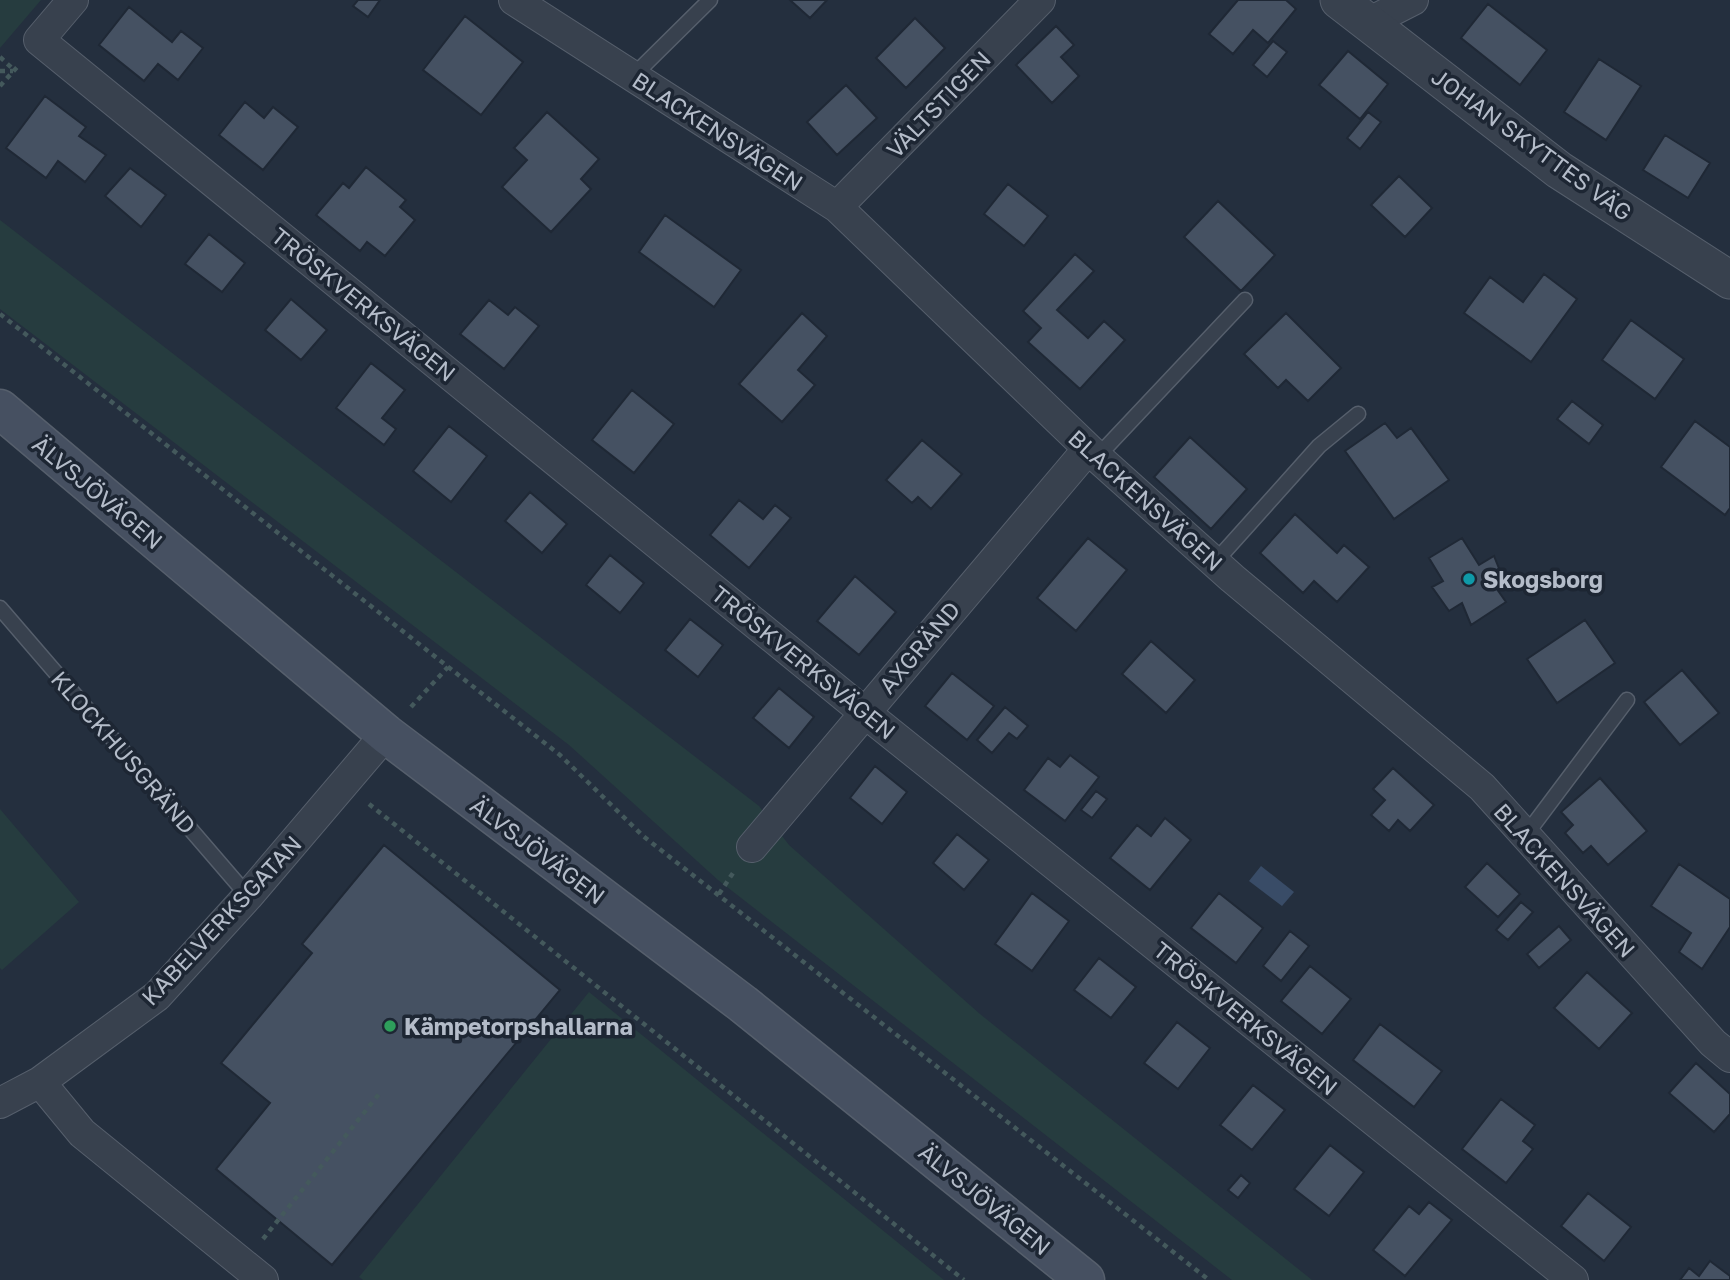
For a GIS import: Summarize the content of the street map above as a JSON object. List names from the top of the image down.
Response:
{
  "streets": {
    "main road": ["ÄLVSJÖVÄGEN"],
    "street": [
      "VÄLTSTIGEN",
      "BLACKENSVÄGEN",
      "JOHAN SKYTTES VÄG",
      "TRÖSKVERKSVÄGEN",
      "AXGRÄND",
      "KABELVERKSGATAN"
    ],
    "lane": ["KLOCKHUSGRÄND"]
  },
  "crossings": [
    ["VÄLTSTIGEN", "BLACKENSVÄGEN"],
    ["BLACKENSVÄGEN", "AXGRÄND"],
    ["TRÖSKVERKSVÄGEN", "AXGRÄND"],
    ["ÄLVSJÖVÄGEN", "KABELVERKSGATAN"],
    ["KLOCKHUSGRÄND", "KABELVERKSGATAN"]
  ],
  "places": ["Skogsborg", "Kämpetorpshallarna"]
}
